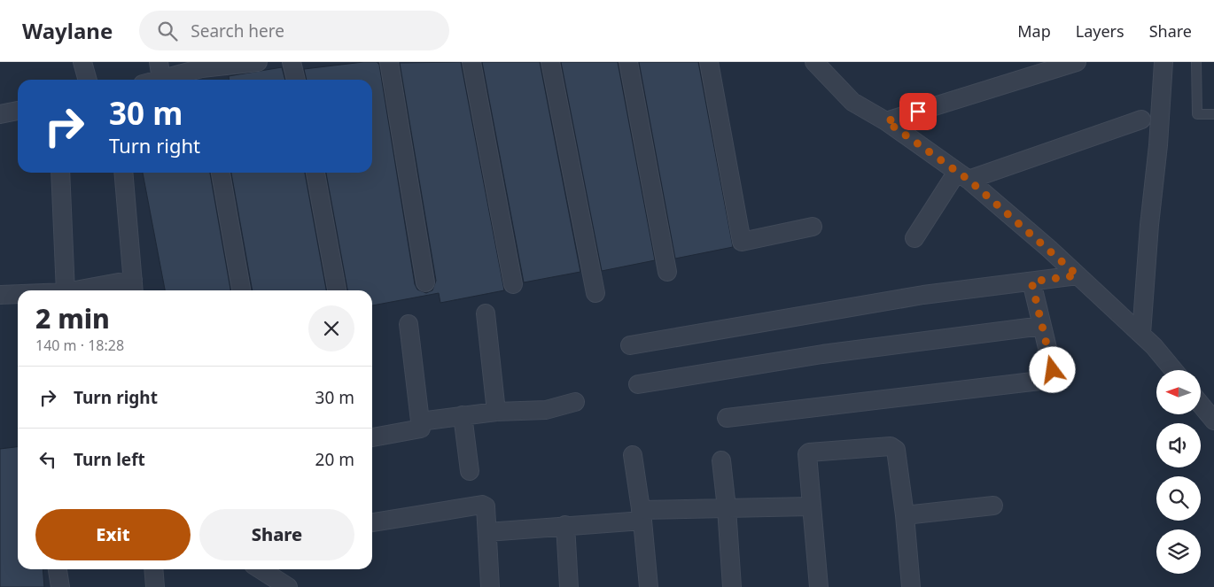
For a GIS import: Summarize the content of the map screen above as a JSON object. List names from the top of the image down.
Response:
{
  "north": "left",
  "page": {
    "header": "Waylane",
    "search": "Search here",
    "nav": ["Map", "Layers", "Share"],
    "turn": ["30 m", "Turn right"],
    "heading": ["2 min", "140 m · 18:28"],
    "list": [
      {
        "name": "Turn right",
        "value": "30 m"
      },
      {
        "name": "Turn left",
        "value": "20 m"
      }
    ],
    "buttons": ["Exit", "Share"]
  }
}
